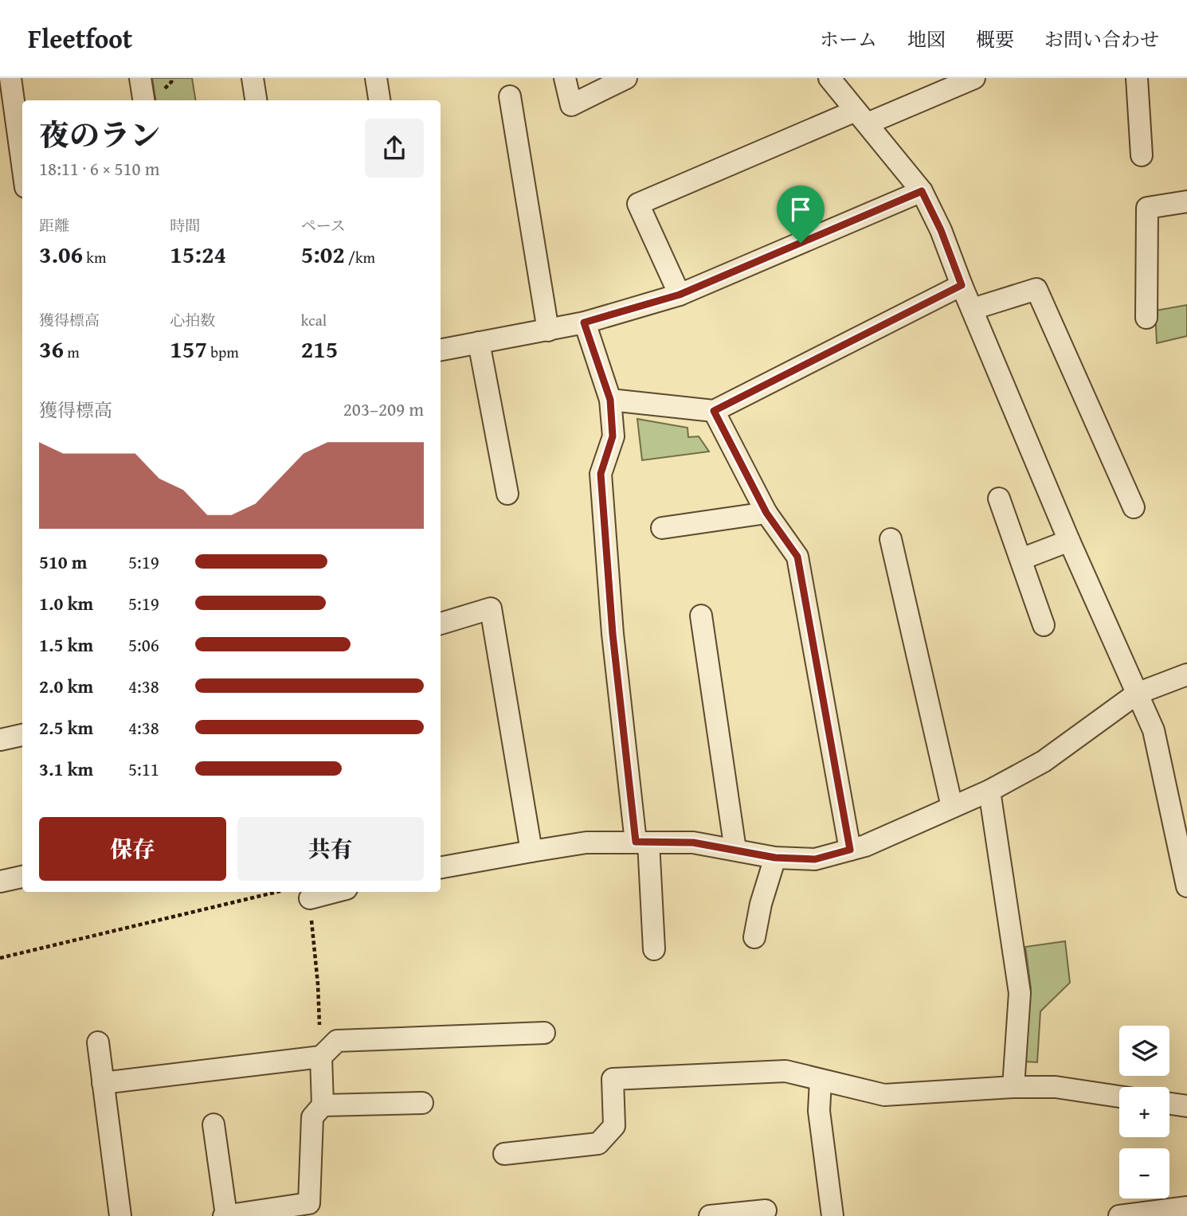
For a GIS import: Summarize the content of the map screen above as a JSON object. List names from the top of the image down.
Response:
{
  "page": {
    "header": "Fleetfoot",
    "nav": [
      "ホーム",
      "地図",
      "概要",
      "お問い合わせ"
    ],
    "heading": ["夜のラン", "18:11 · 6 × 510 m"],
    "stats": [
      ["距離", "3.06 km"],
      ["時間", "15:24"],
      ["ペース", "5:02 /km"],
      ["獲得標高", "36 m"],
      ["心拍数", "157 bpm"],
      ["kcal", "215"]
    ],
    "chart": ["獲得標高", "203–209 m"],
    "list": [
      {
        "name": "510 m",
        "note": "5:19"
      },
      {
        "name": "1.0 km",
        "note": "5:19"
      },
      {
        "name": "1.5 km",
        "note": "5:06"
      },
      {
        "name": "2.0 km",
        "note": "4:38"
      },
      {
        "name": "2.5 km",
        "note": "4:38"
      },
      {
        "name": "3.1 km",
        "note": "5:11"
      }
    ],
    "buttons": ["保存", "共有"],
    "map_buttons": ["+", "−"]
  }
}
